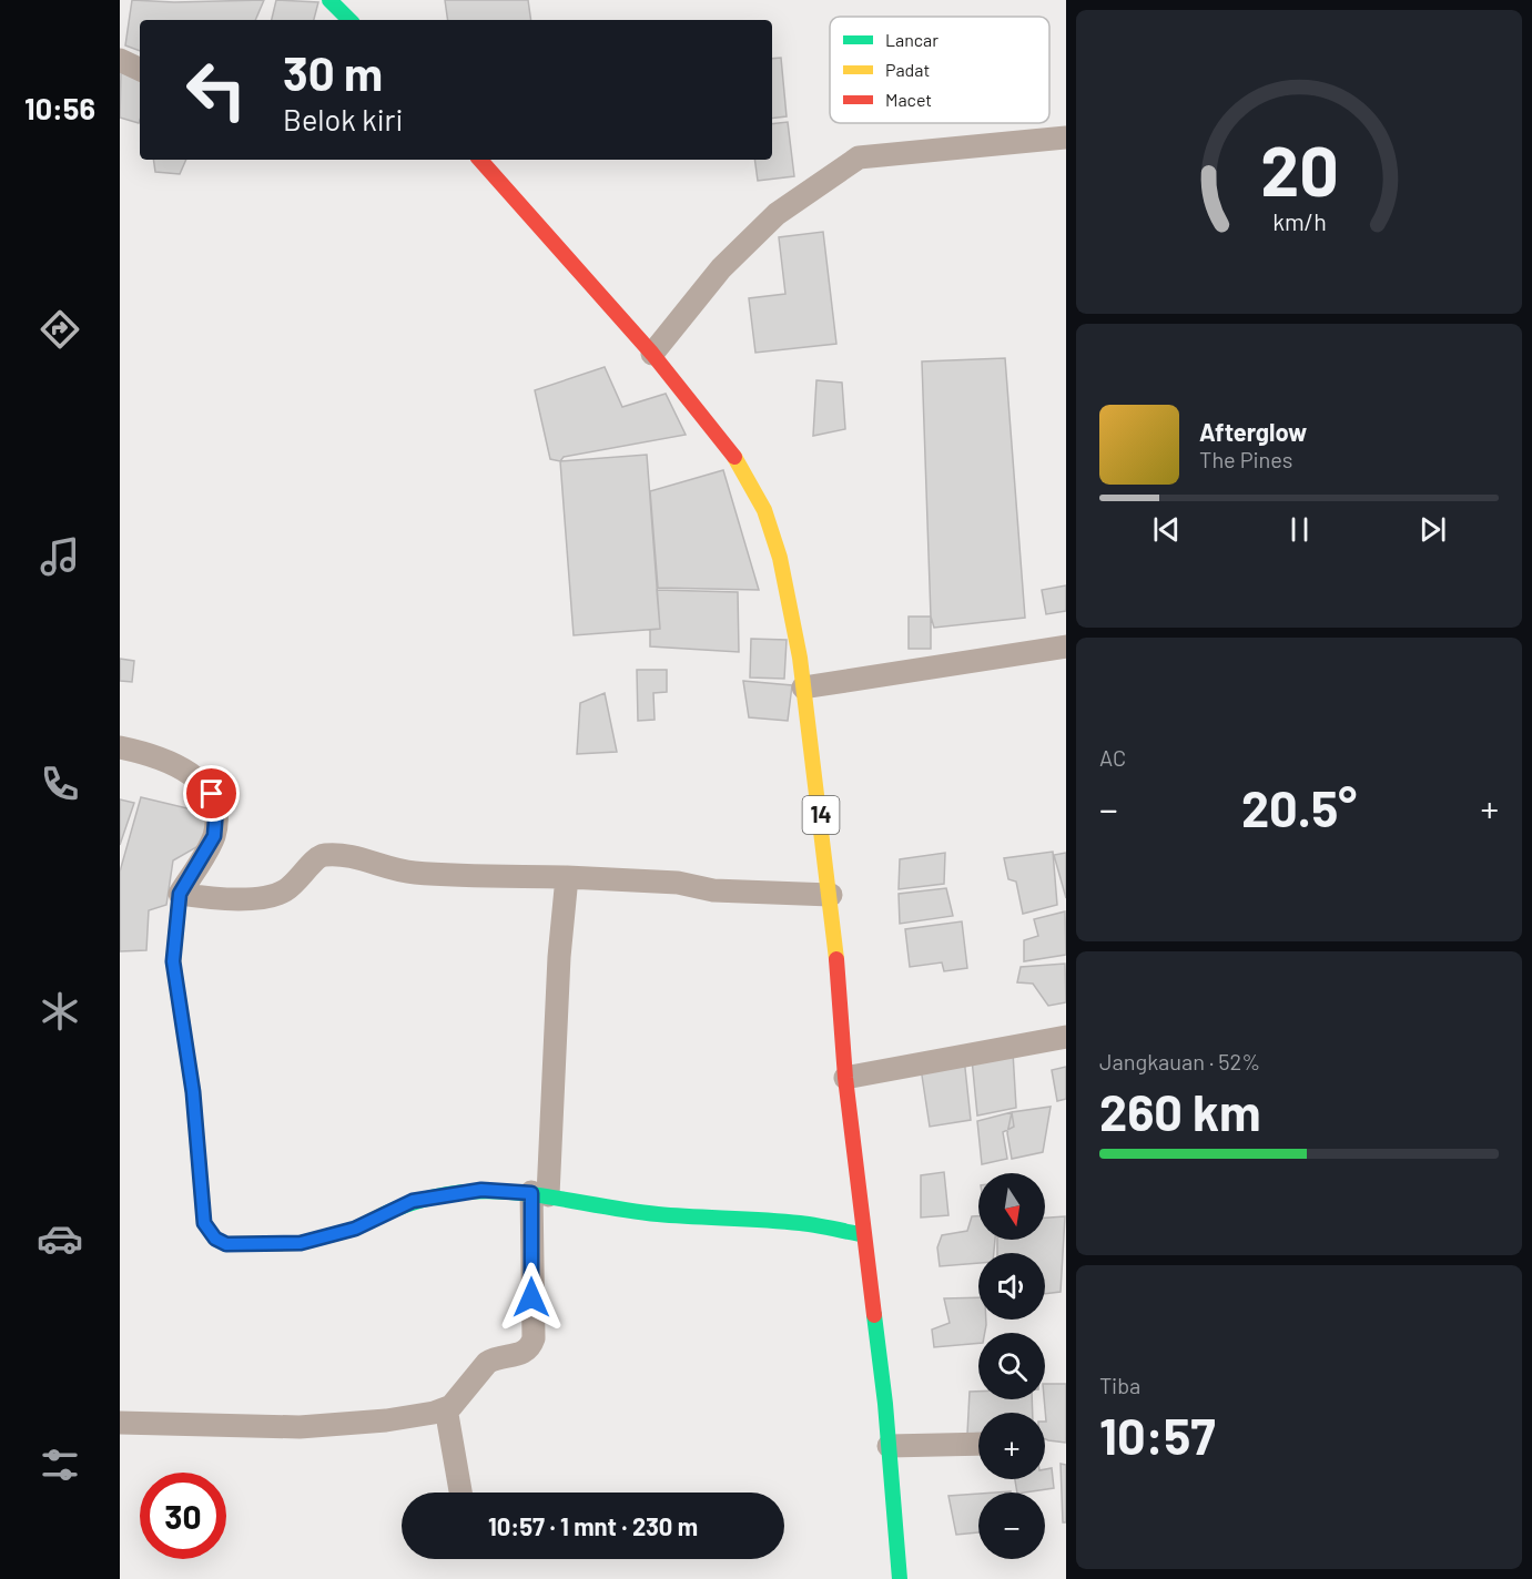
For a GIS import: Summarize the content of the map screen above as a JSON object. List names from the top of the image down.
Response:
{
  "streets": {
    "main road": ["14"]
  },
  "legend": ["Lancar", "Padat", "Macet"],
  "north": "bottom",
  "page": {
    "tabs": "10:56",
    "turn": ["30 m", "Belok kiri"],
    "song": ["Afterglow", "The Pines"],
    "tile": [
      "AC",
      ["Jangkauan · 52%", "260 km"],
      ["Tiba", "10:57"]
    ],
    "heat": ["−", "20.5°", "+"],
    "map_buttons": ["+", "−"],
    "limit": "30",
    "trip": "10:57 · 1 mnt · 230 m",
    "gauge": ["20", "km/h"]
  }
}
